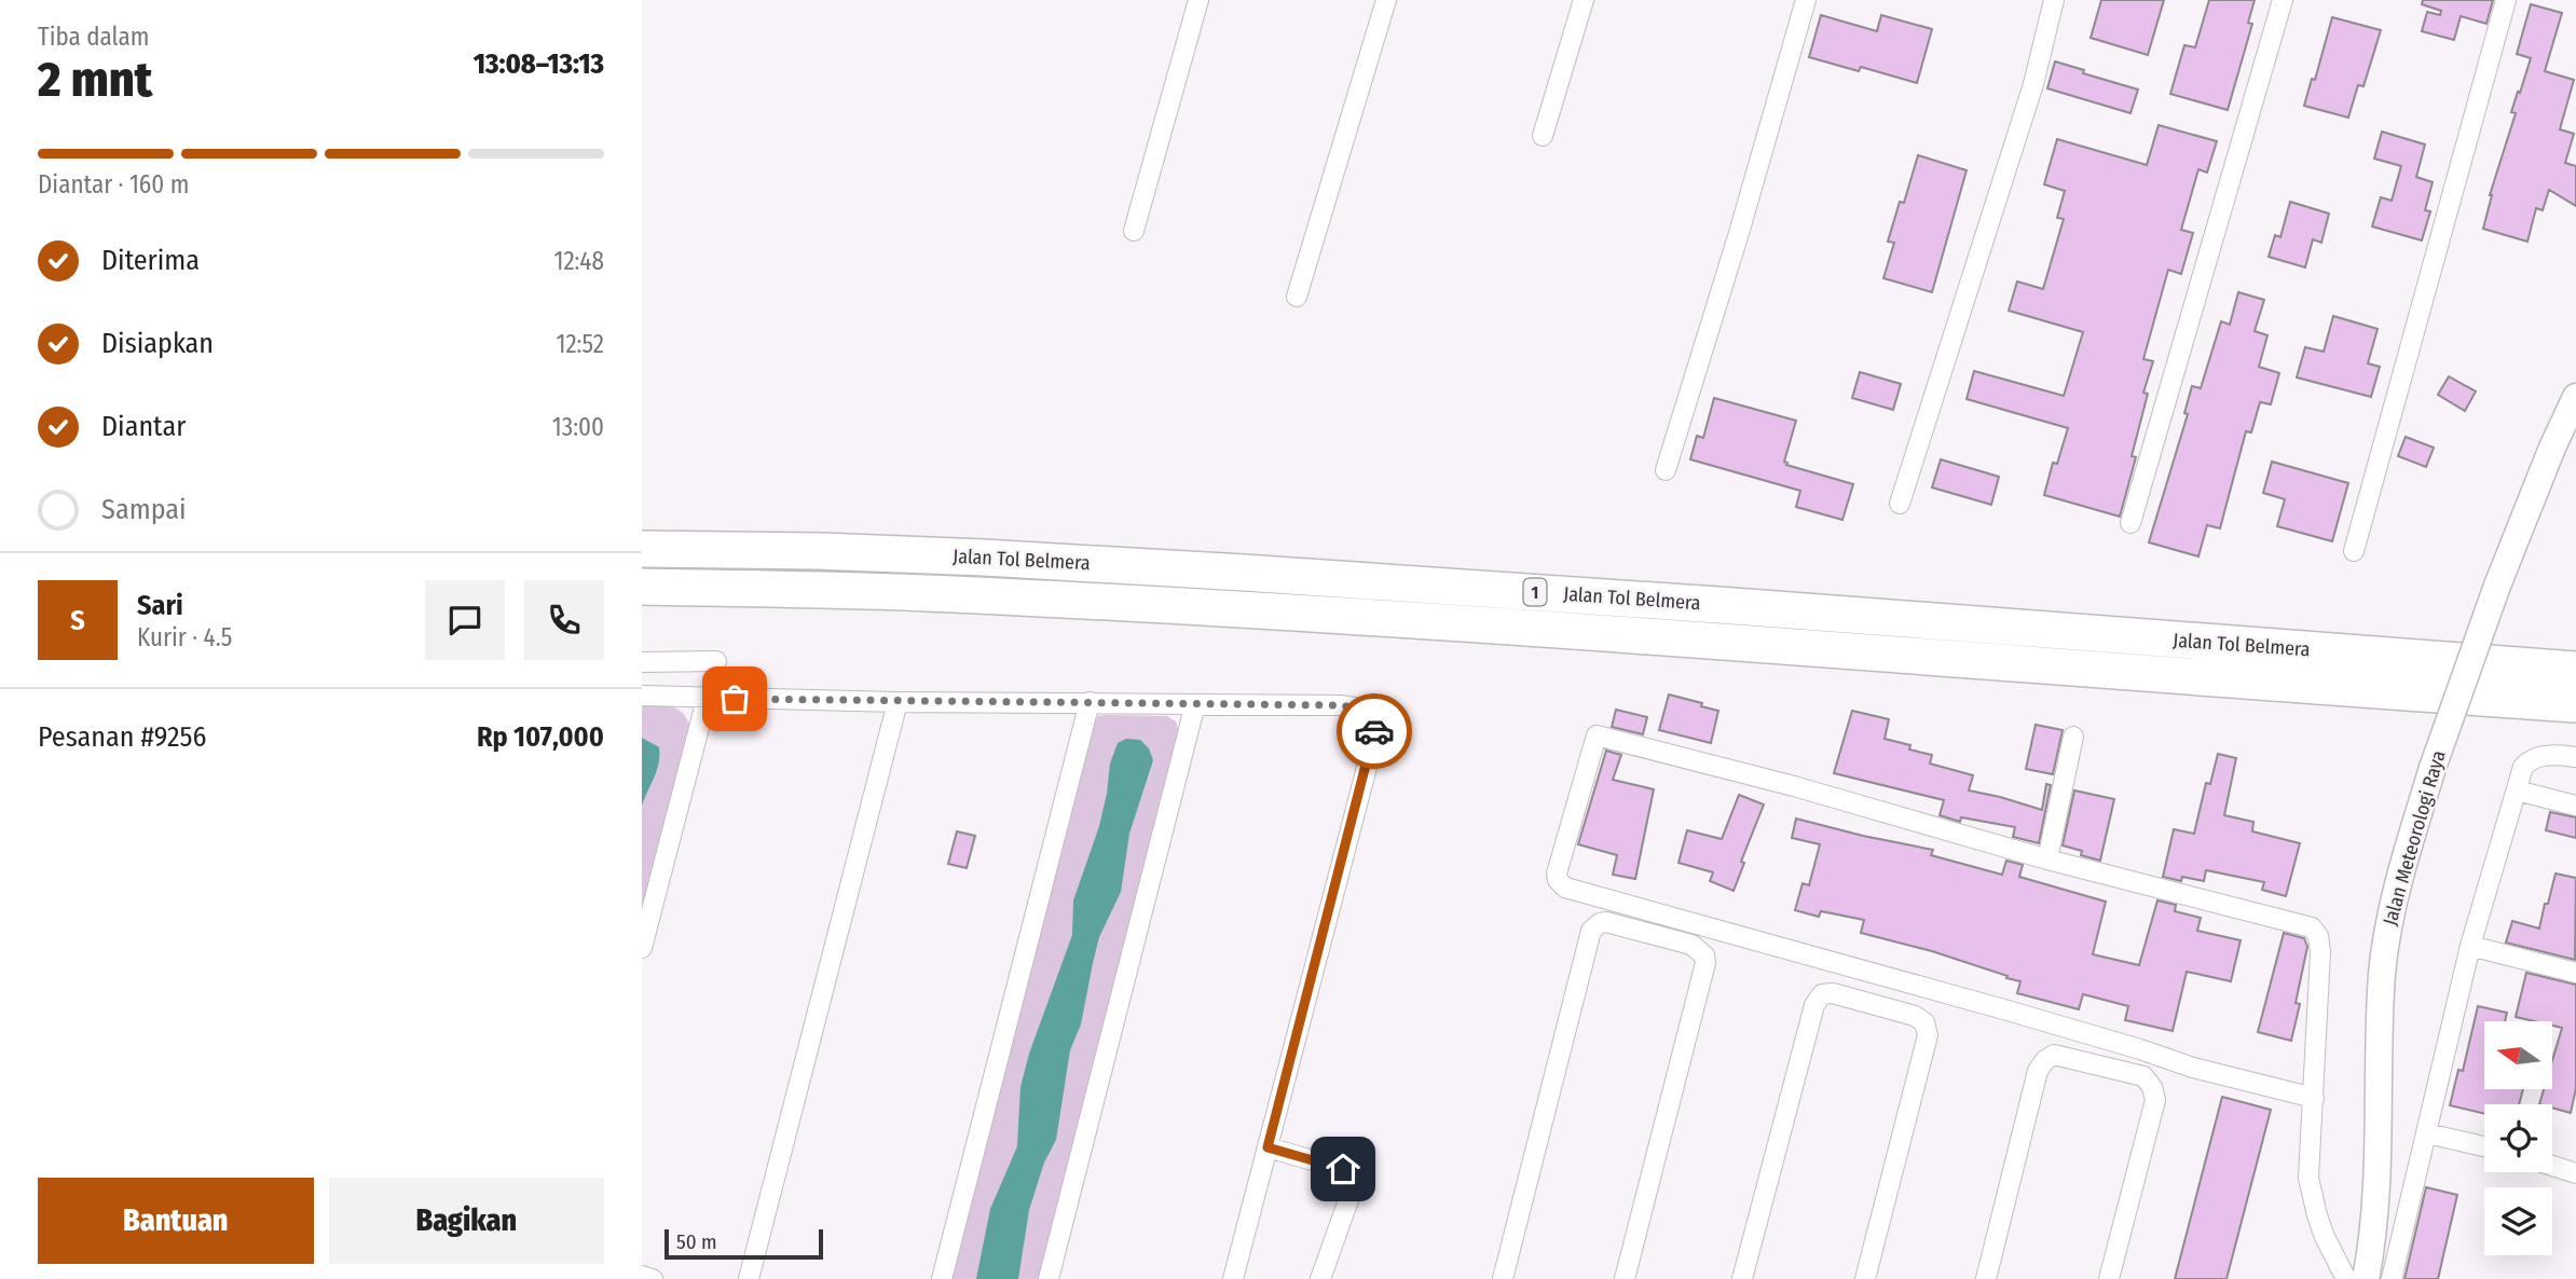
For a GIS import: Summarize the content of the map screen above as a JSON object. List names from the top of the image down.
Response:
{
  "streets": {
    "highway": ["Jalan Tol Belmera", "1"],
    "main road": ["Jalan Meteorologi Raya"]
  },
  "scale_bar": "50 m",
  "north": "left",
  "page": {
    "heading": ["2 mnt", "Tiba dalam", "13:08–13:13"],
    "panel": [
      "Sari",
      "Kurir · 4.5",
      "Pesanan #9256",
      "Rp 107,000"
    ],
    "bar": "Diantar · 160 m",
    "list": [
      ["Diterima", "12:48"],
      ["Disiapkan", "12:52"],
      ["Diantar", "13:00"],
      "Sampai"
    ],
    "round": "S",
    "buttons": ["Bantuan", "Bagikan"],
    "scale": "50 m"
  }
}
